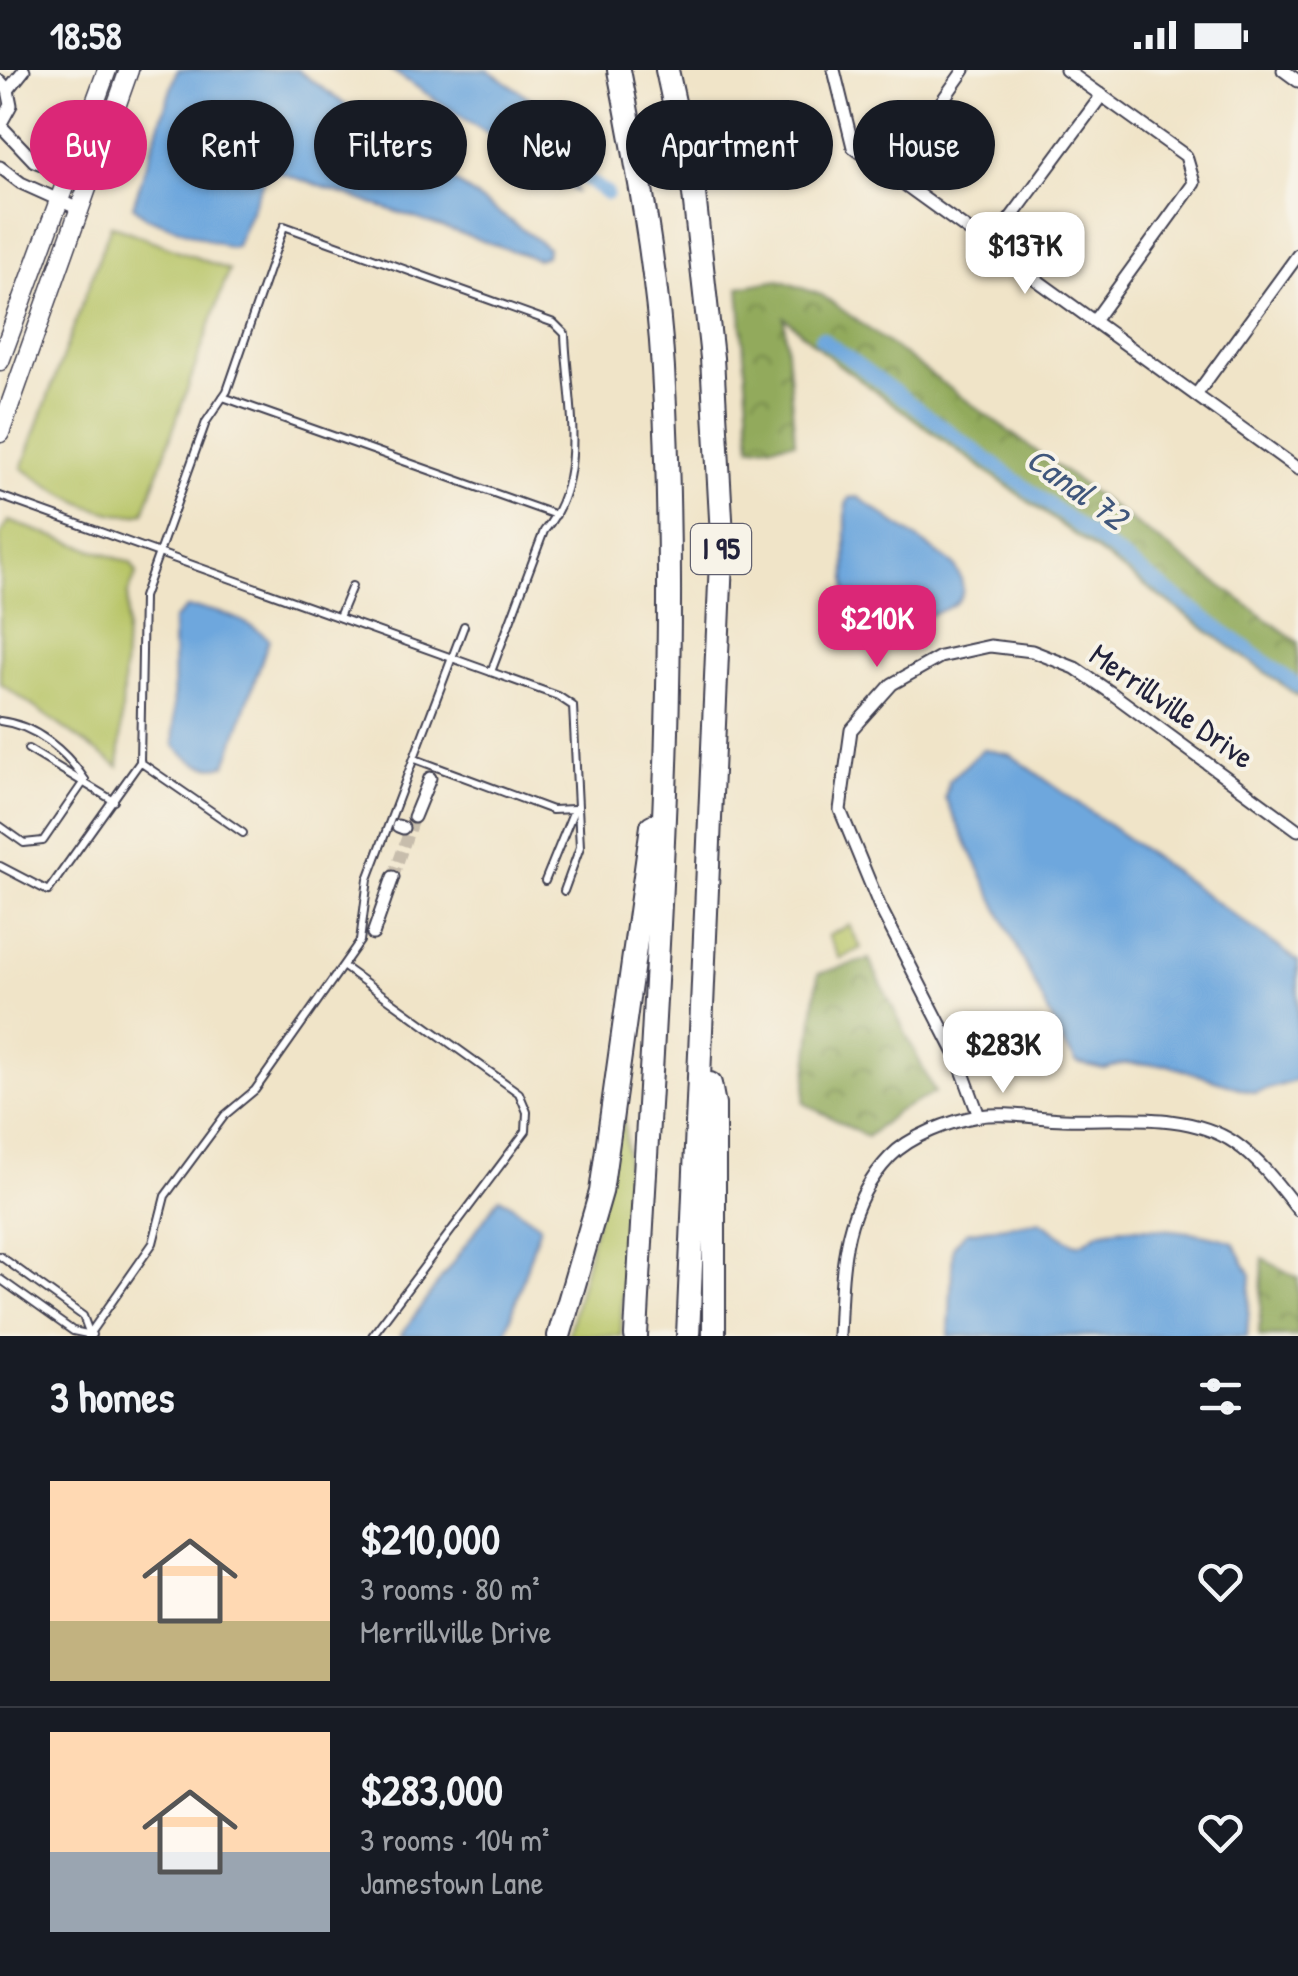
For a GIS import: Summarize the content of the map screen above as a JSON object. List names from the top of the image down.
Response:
{
  "streets": {
    "highway": ["I 95"],
    "street": ["Merrillville Drive"]
  },
  "water": ["Canal 72"],
  "page": {
    "status": "18:58",
    "chip": [
      "Buy",
      "Rent",
      "Filters",
      "New",
      "Apartment",
      "House"
    ],
    "price": ["$137K", "$210K", "$283K"],
    "heading": "3 homes",
    "list": [
      {
        "name": "$210,000",
        "note": "3 rooms · 80 m² · Merrillville Drive"
      },
      {
        "name": "$283,000",
        "note": "3 rooms · 104 m² · Jamestown Lane"
      }
    ]
  }
}
